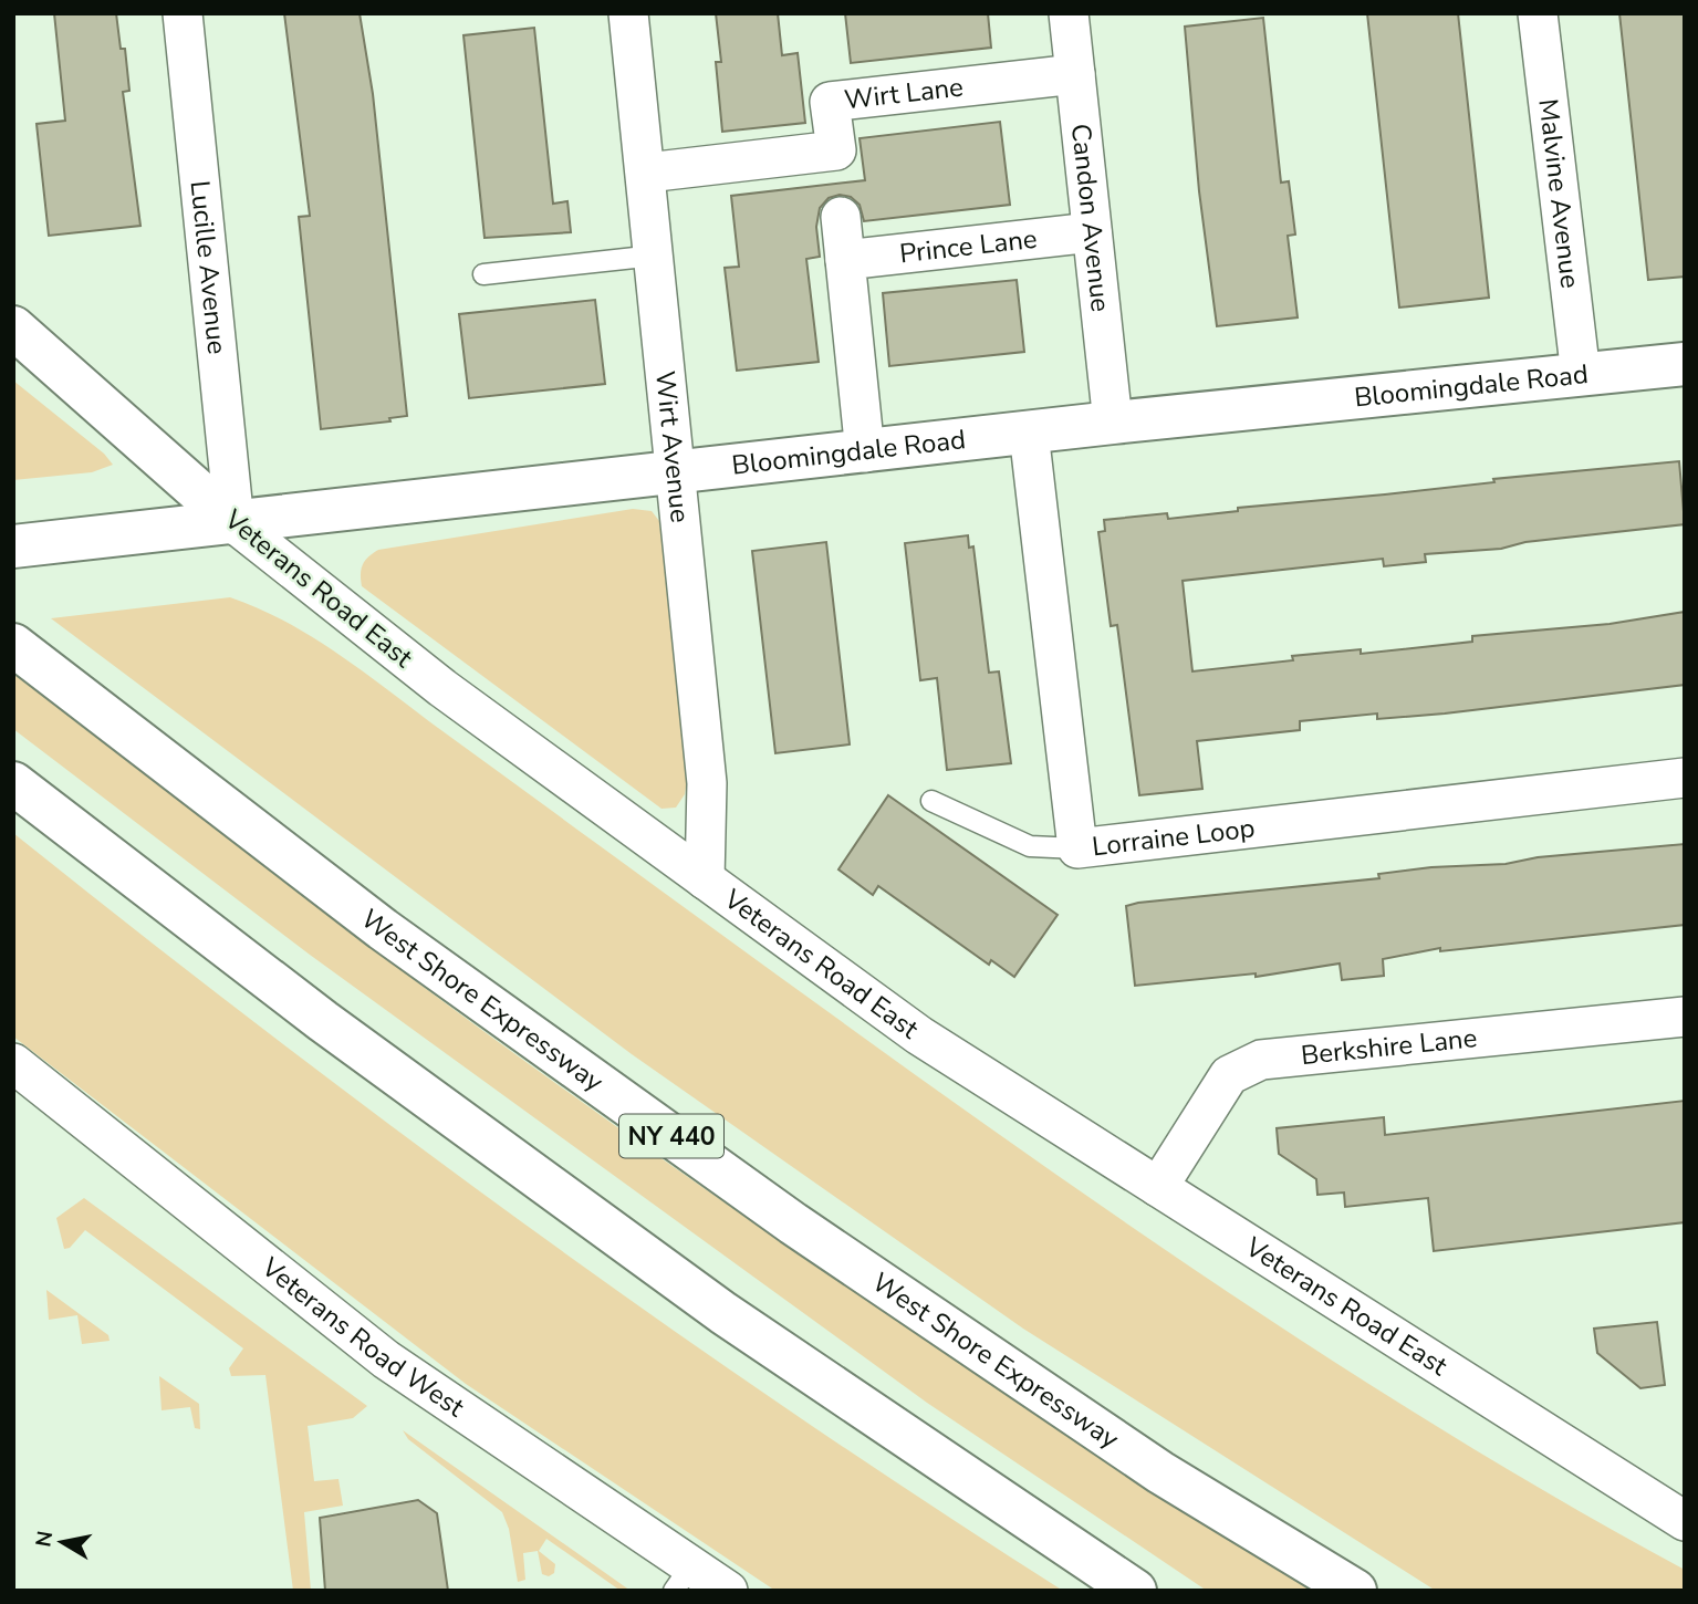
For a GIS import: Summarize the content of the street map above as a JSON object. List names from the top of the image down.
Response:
{
  "streets": {
    "main road": [
      "Bloomingdale Road",
      "Veterans Road East",
      "West Shore Expressway",
      "NY 440"
    ],
    "street": [
      "Wirt Lane",
      "Malvine Avenue",
      "Candon Avenue",
      "Prince Lane",
      "Lucille Avenue",
      "Wirt Avenue",
      "Lorraine Loop",
      "Berkshire Lane",
      "Veterans Road West"
    ]
  },
  "crossings": [
    ["Wirt Lane", "Candon Avenue"],
    ["Wirt Lane", "Wirt Avenue"],
    ["Malvine Avenue", "Bloomingdale Road"],
    ["Candon Avenue", "Prince Lane"],
    ["Candon Avenue", "Bloomingdale Road"],
    ["Lucille Avenue", "Bloomingdale Road"],
    ["Lucille Avenue", "Veterans Road East"],
    ["Bloomingdale Road", "Wirt Avenue"],
    ["Bloomingdale Road", "Veterans Road East"],
    ["Bloomingdale Road", "Lorraine Loop"],
    ["Wirt Avenue", "Veterans Road East"],
    ["Veterans Road East", "Berkshire Lane"]
  ],
  "north": "left"
}
